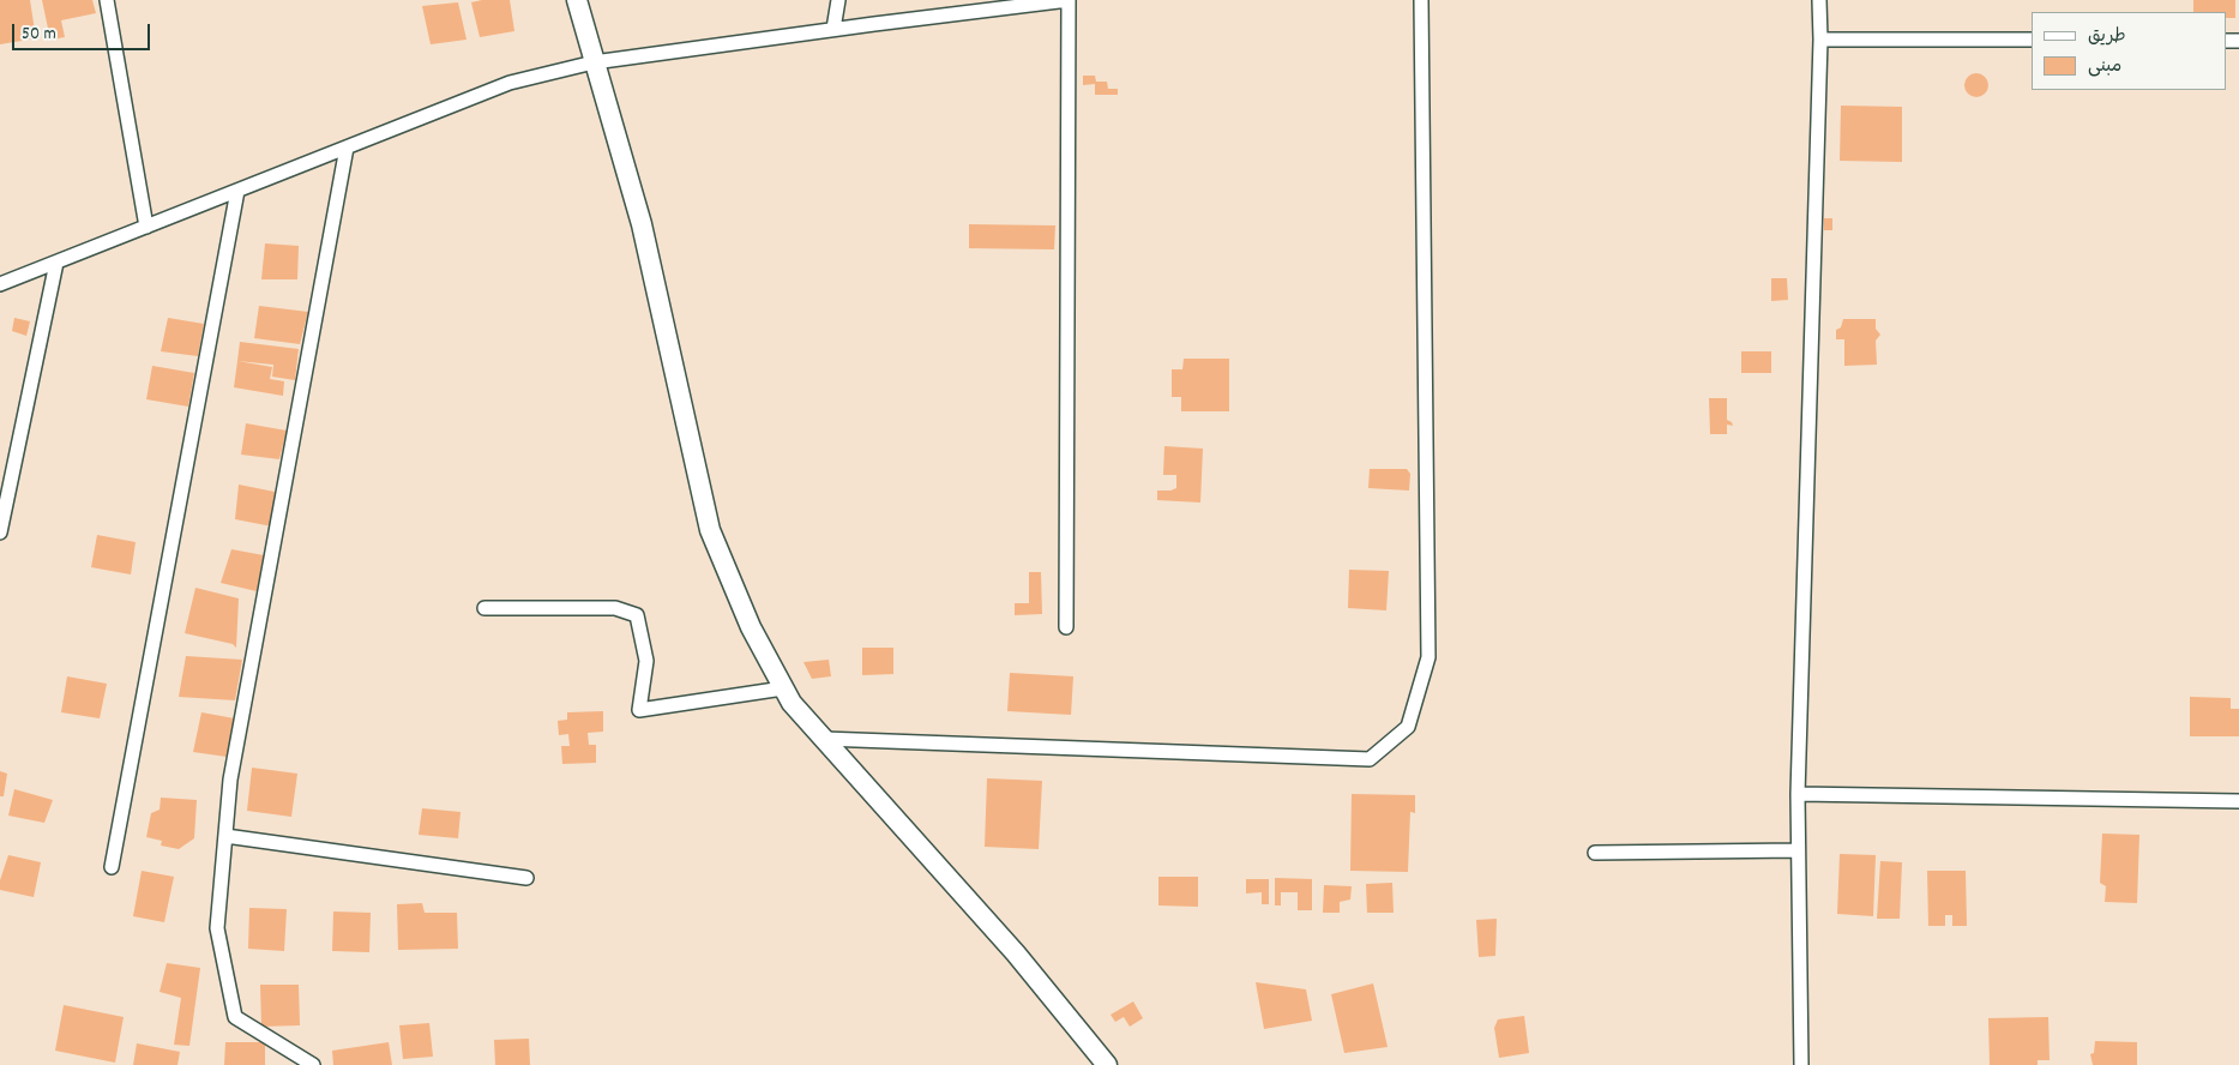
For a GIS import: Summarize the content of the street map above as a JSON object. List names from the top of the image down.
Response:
{
  "legend": ["طريق", "مبنى"],
  "scale_bar": "50 m"
}
